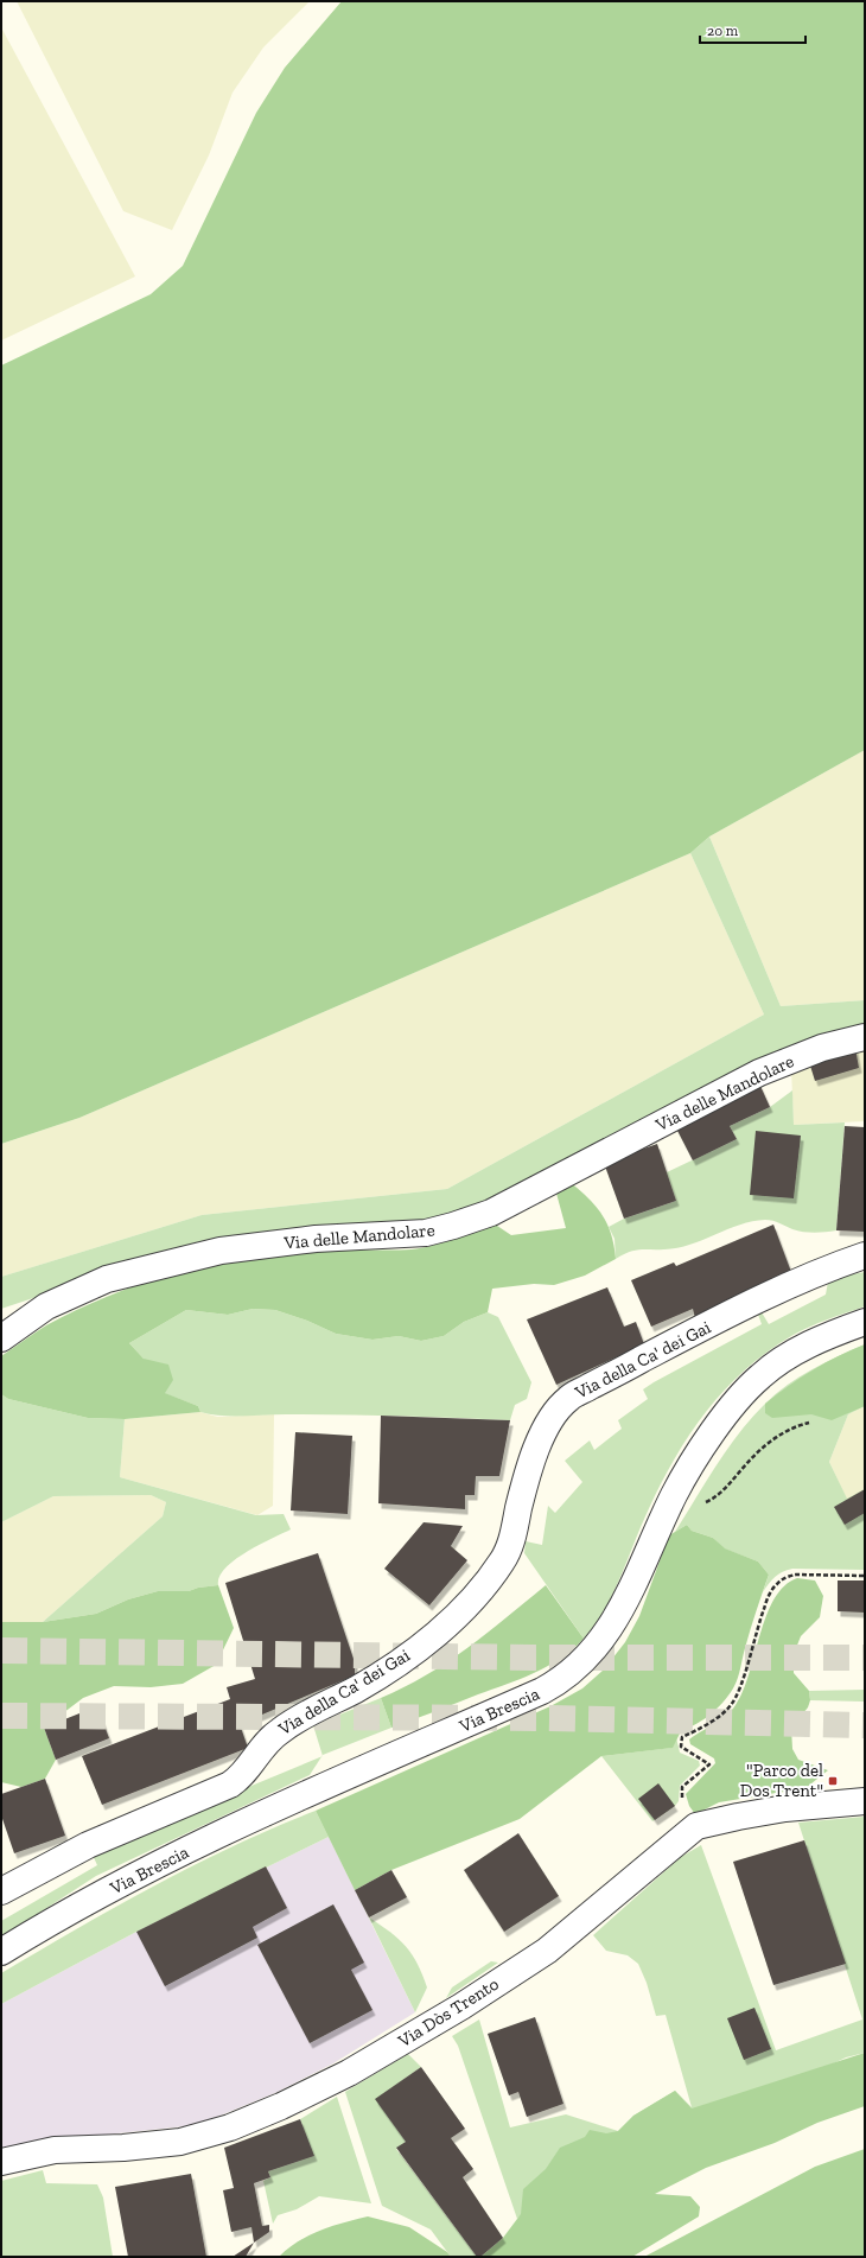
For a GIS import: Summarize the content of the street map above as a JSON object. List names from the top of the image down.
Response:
{
  "streets": {
    "street": [
      "Via delle Mandolare",
      "Via della Ca' dei Gai",
      "Via Brescia",
      "Via Dòs Trento"
    ]
  },
  "places": {
    "transit": ["\"Parco del Dos Trent\""]
  },
  "scale_bar": "20 m"
}
